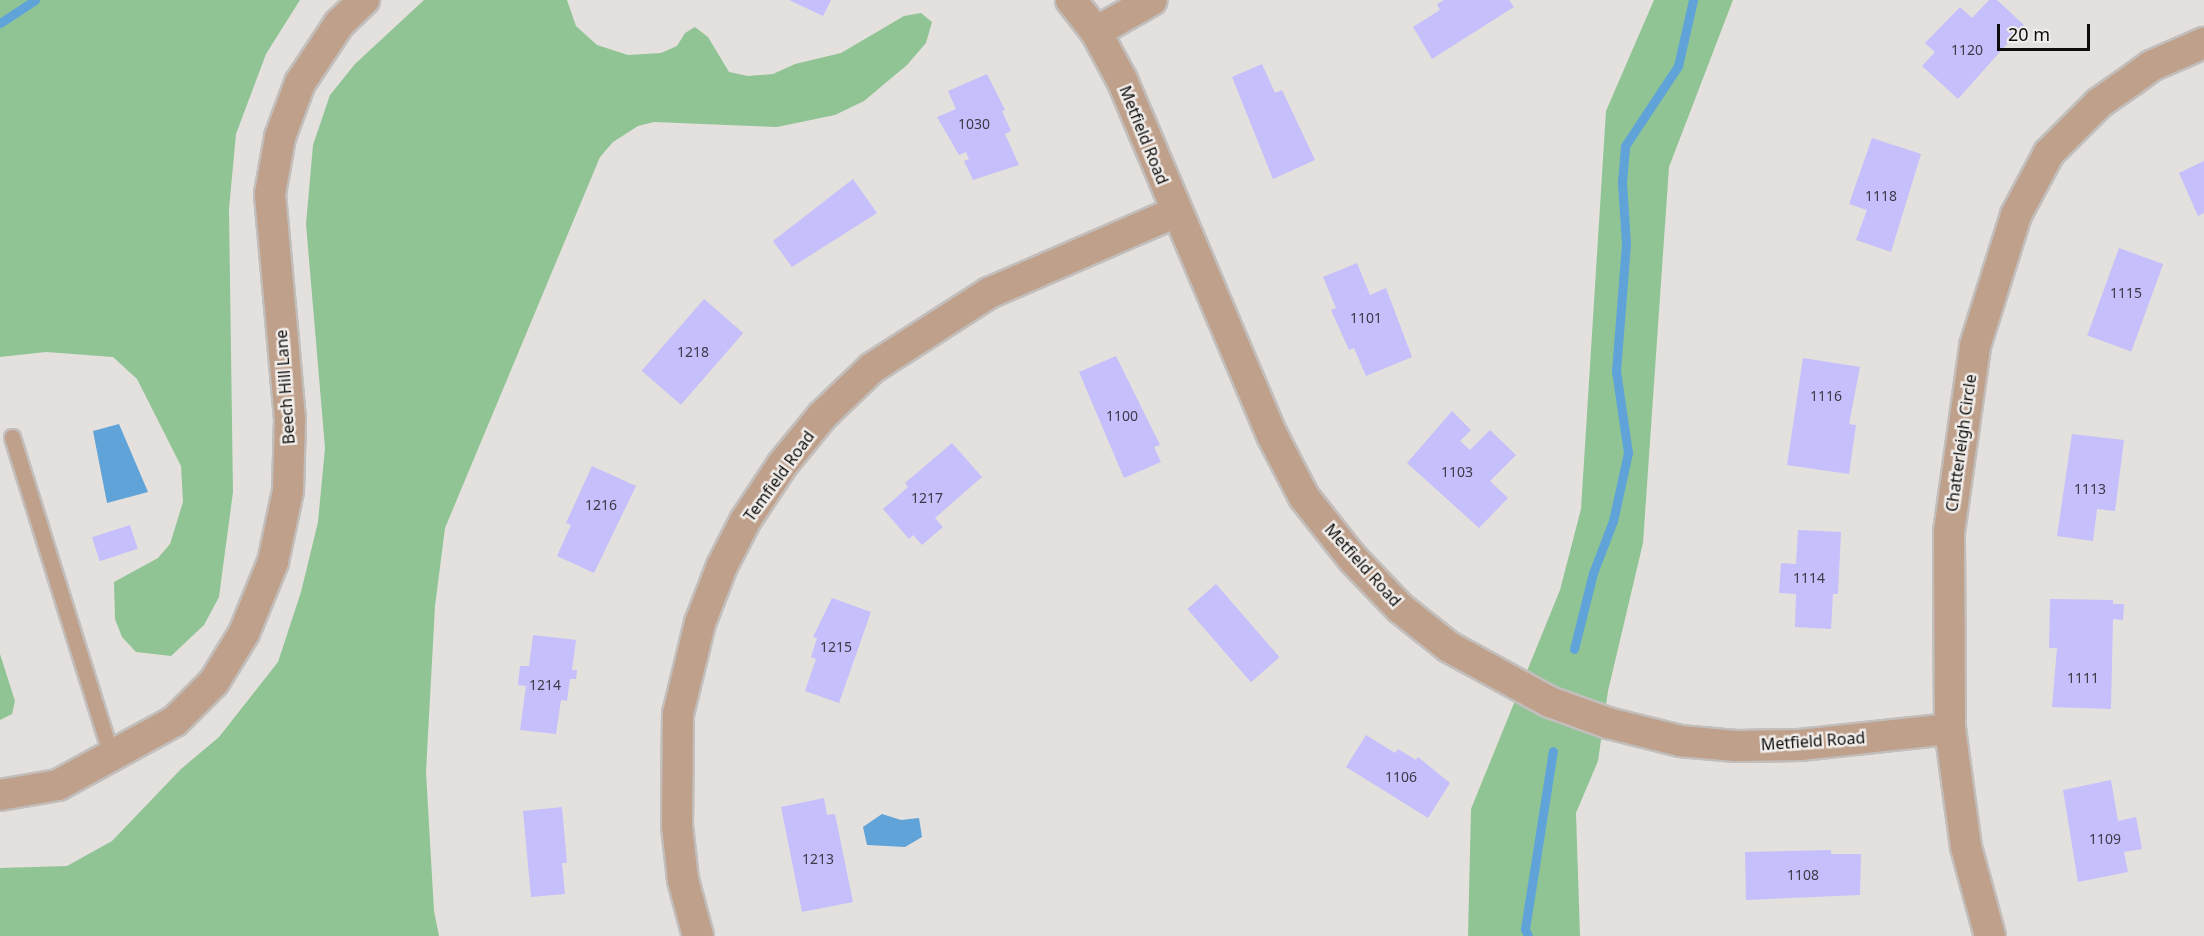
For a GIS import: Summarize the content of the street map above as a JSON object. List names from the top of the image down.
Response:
{
  "streets": {
    "street": [
      "Metfield Road",
      "Beech Hill Lane",
      "Chatterleigh Circle",
      "Temfield Road"
    ]
  },
  "crossings": [
    ["Metfield Road", "Chatterleigh Circle"],
    ["Metfield Road", "Temfield Road"]
  ],
  "house_numbers": [
    "1120",
    "1030",
    "1118",
    "1115",
    "1101",
    "1218",
    "1116",
    "1100",
    "1103",
    "1113",
    "1217",
    "1216",
    "1114",
    "1215",
    "1111",
    "1214",
    "1106",
    "1109",
    "1213",
    "1108"
  ],
  "scale_bar": "20 m"
}
